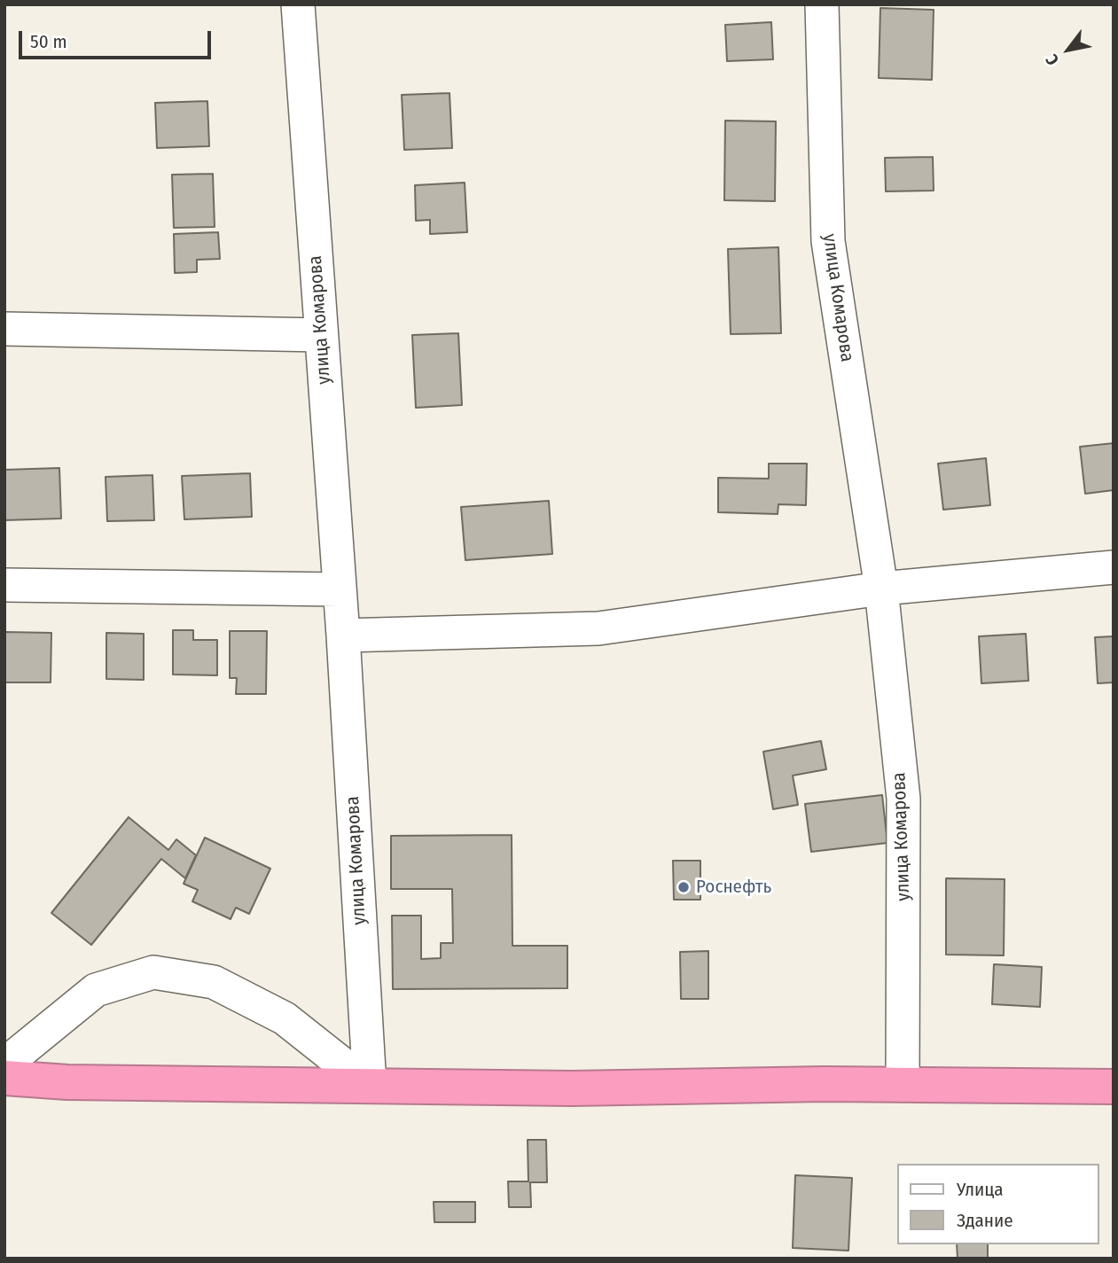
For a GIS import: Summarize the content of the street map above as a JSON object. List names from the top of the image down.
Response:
{
  "streets": {
    "street": ["улица Комарова"]
  },
  "places": ["Роснефть"],
  "legend": ["Улица", "Здание"],
  "scale_bar": "50 m",
  "north": "bottom left"
}
